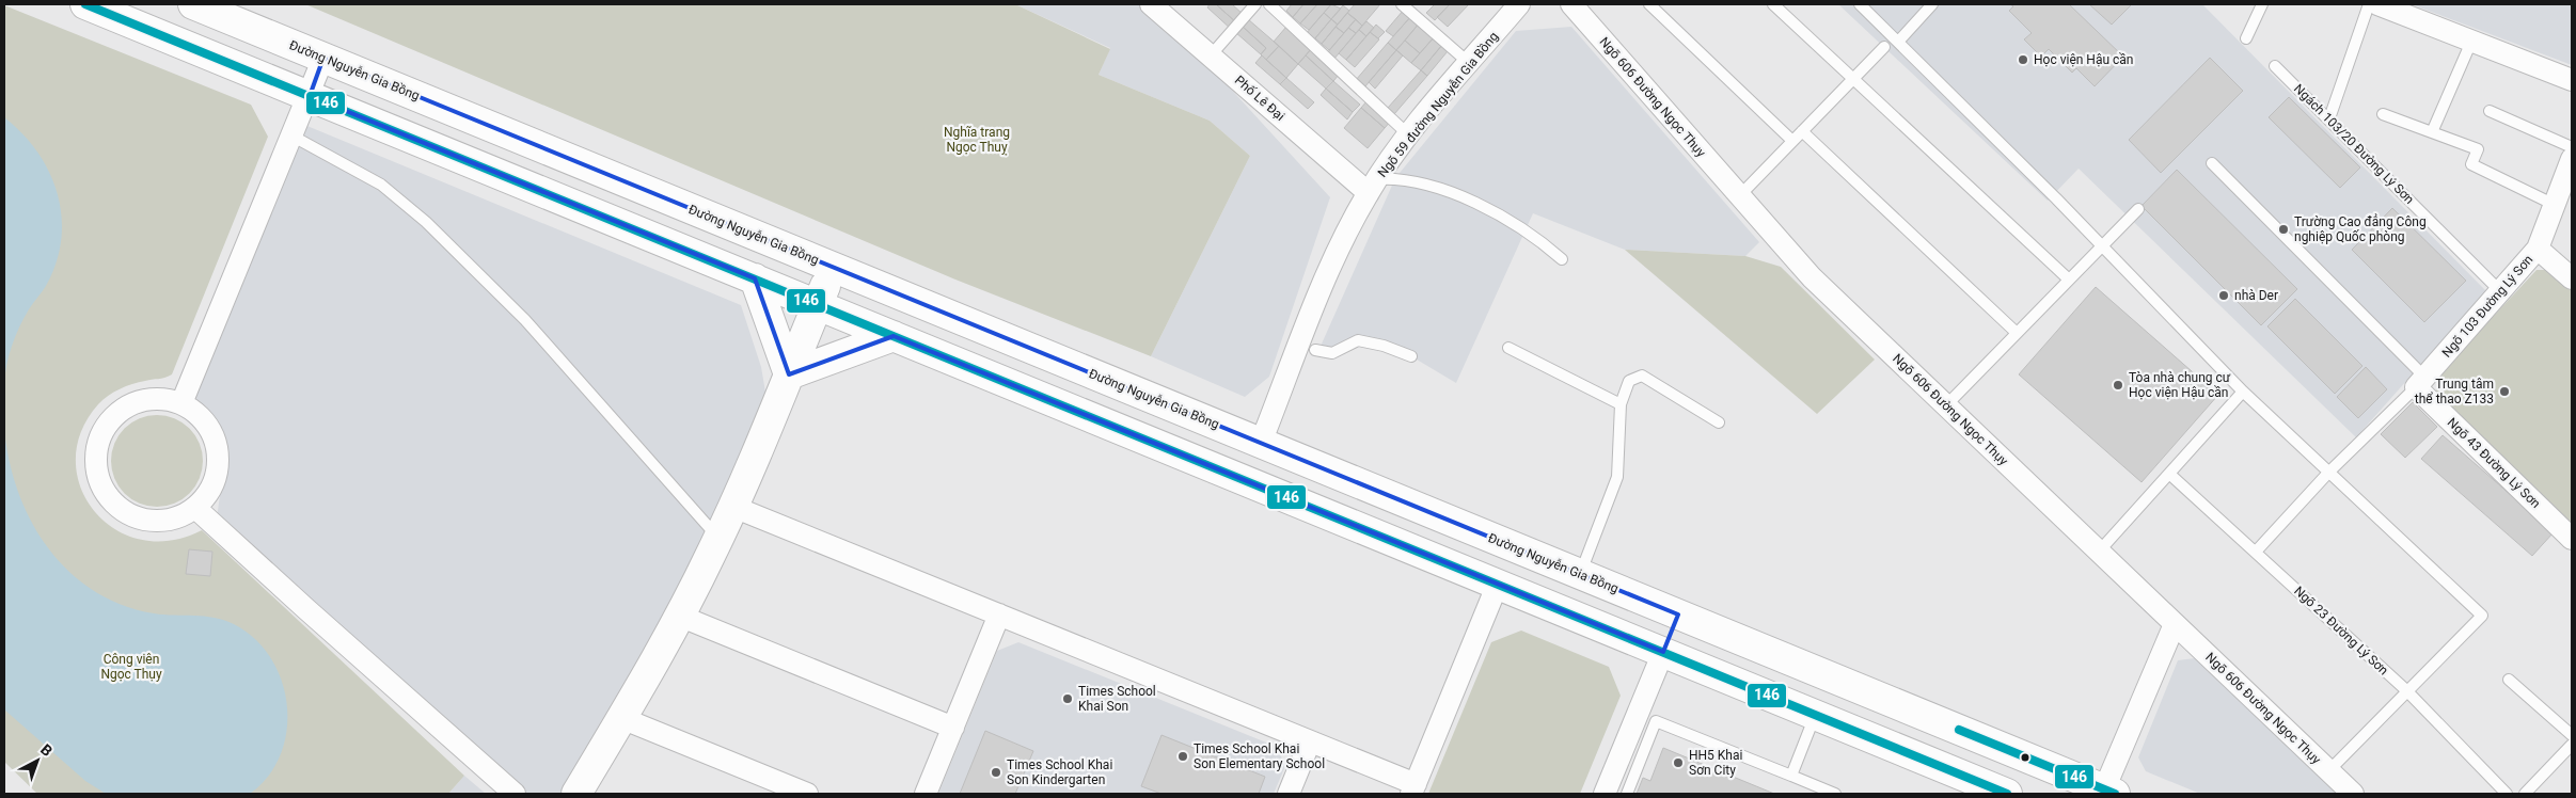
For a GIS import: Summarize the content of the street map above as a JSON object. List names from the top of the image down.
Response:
{
  "streets": {
    "main road": ["Đường Nguyễn Gia Bồng"],
    "street": [
      "Ngõ 606 Đường Ngọc Thụy",
      "Phố Lê Đại",
      "Ngõ 59 đường Nguyễn Gia Bồng",
      "Ngõ 103 Đường Lý Sơn",
      "Ngõ 43 Đường Lý Sơn"
    ],
    "lane": ["Ngách 103/20 Đường Lý Sơn", "Ngõ 23 Đường Lý Sơn"]
  },
  "crossings": [
    ["Đường Nguyễn Gia Bồng", "Ngõ 59 đường Nguyễn Gia Bồng"],
    ["Phố Lê Đại", "Ngõ 59 đường Nguyễn Gia Bồng"],
    ["Ngách 103/20 Đường Lý Sơn", "Ngõ 103 Đường Lý Sơn"],
    ["Ngõ 103 Đường Lý Sơn", "Ngõ 43 Đường Lý Sơn"]
  ],
  "parks": ["Nghĩa trang Ngọc Thuỵ", "Công viên Ngọc Thụy"],
  "places": [
    "Học viện Hậu cần",
    "Trường Cao đẳng Công nghiệp Quốc phòng",
    "nhà Der",
    "Tòa nhà chung cư Học viện Hậu cần",
    "Trung tâm thể thao Z133",
    "Times School Khai Son",
    "Times School Khai Son Elementary School",
    "HH5 Khai Sơn City",
    "Times School Khai Son Kindergarten"
  ],
  "lines": ["transit line 146"],
  "north": "top right"
}
